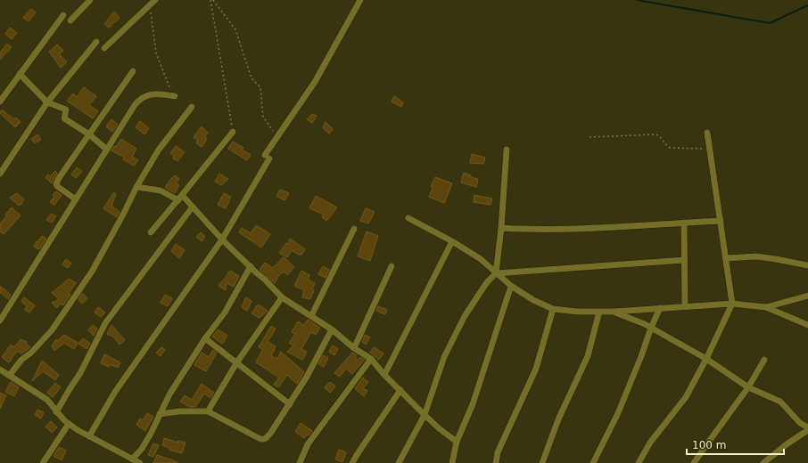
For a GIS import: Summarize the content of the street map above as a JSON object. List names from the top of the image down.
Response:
{
  "scale_bar": "100 m"
}
